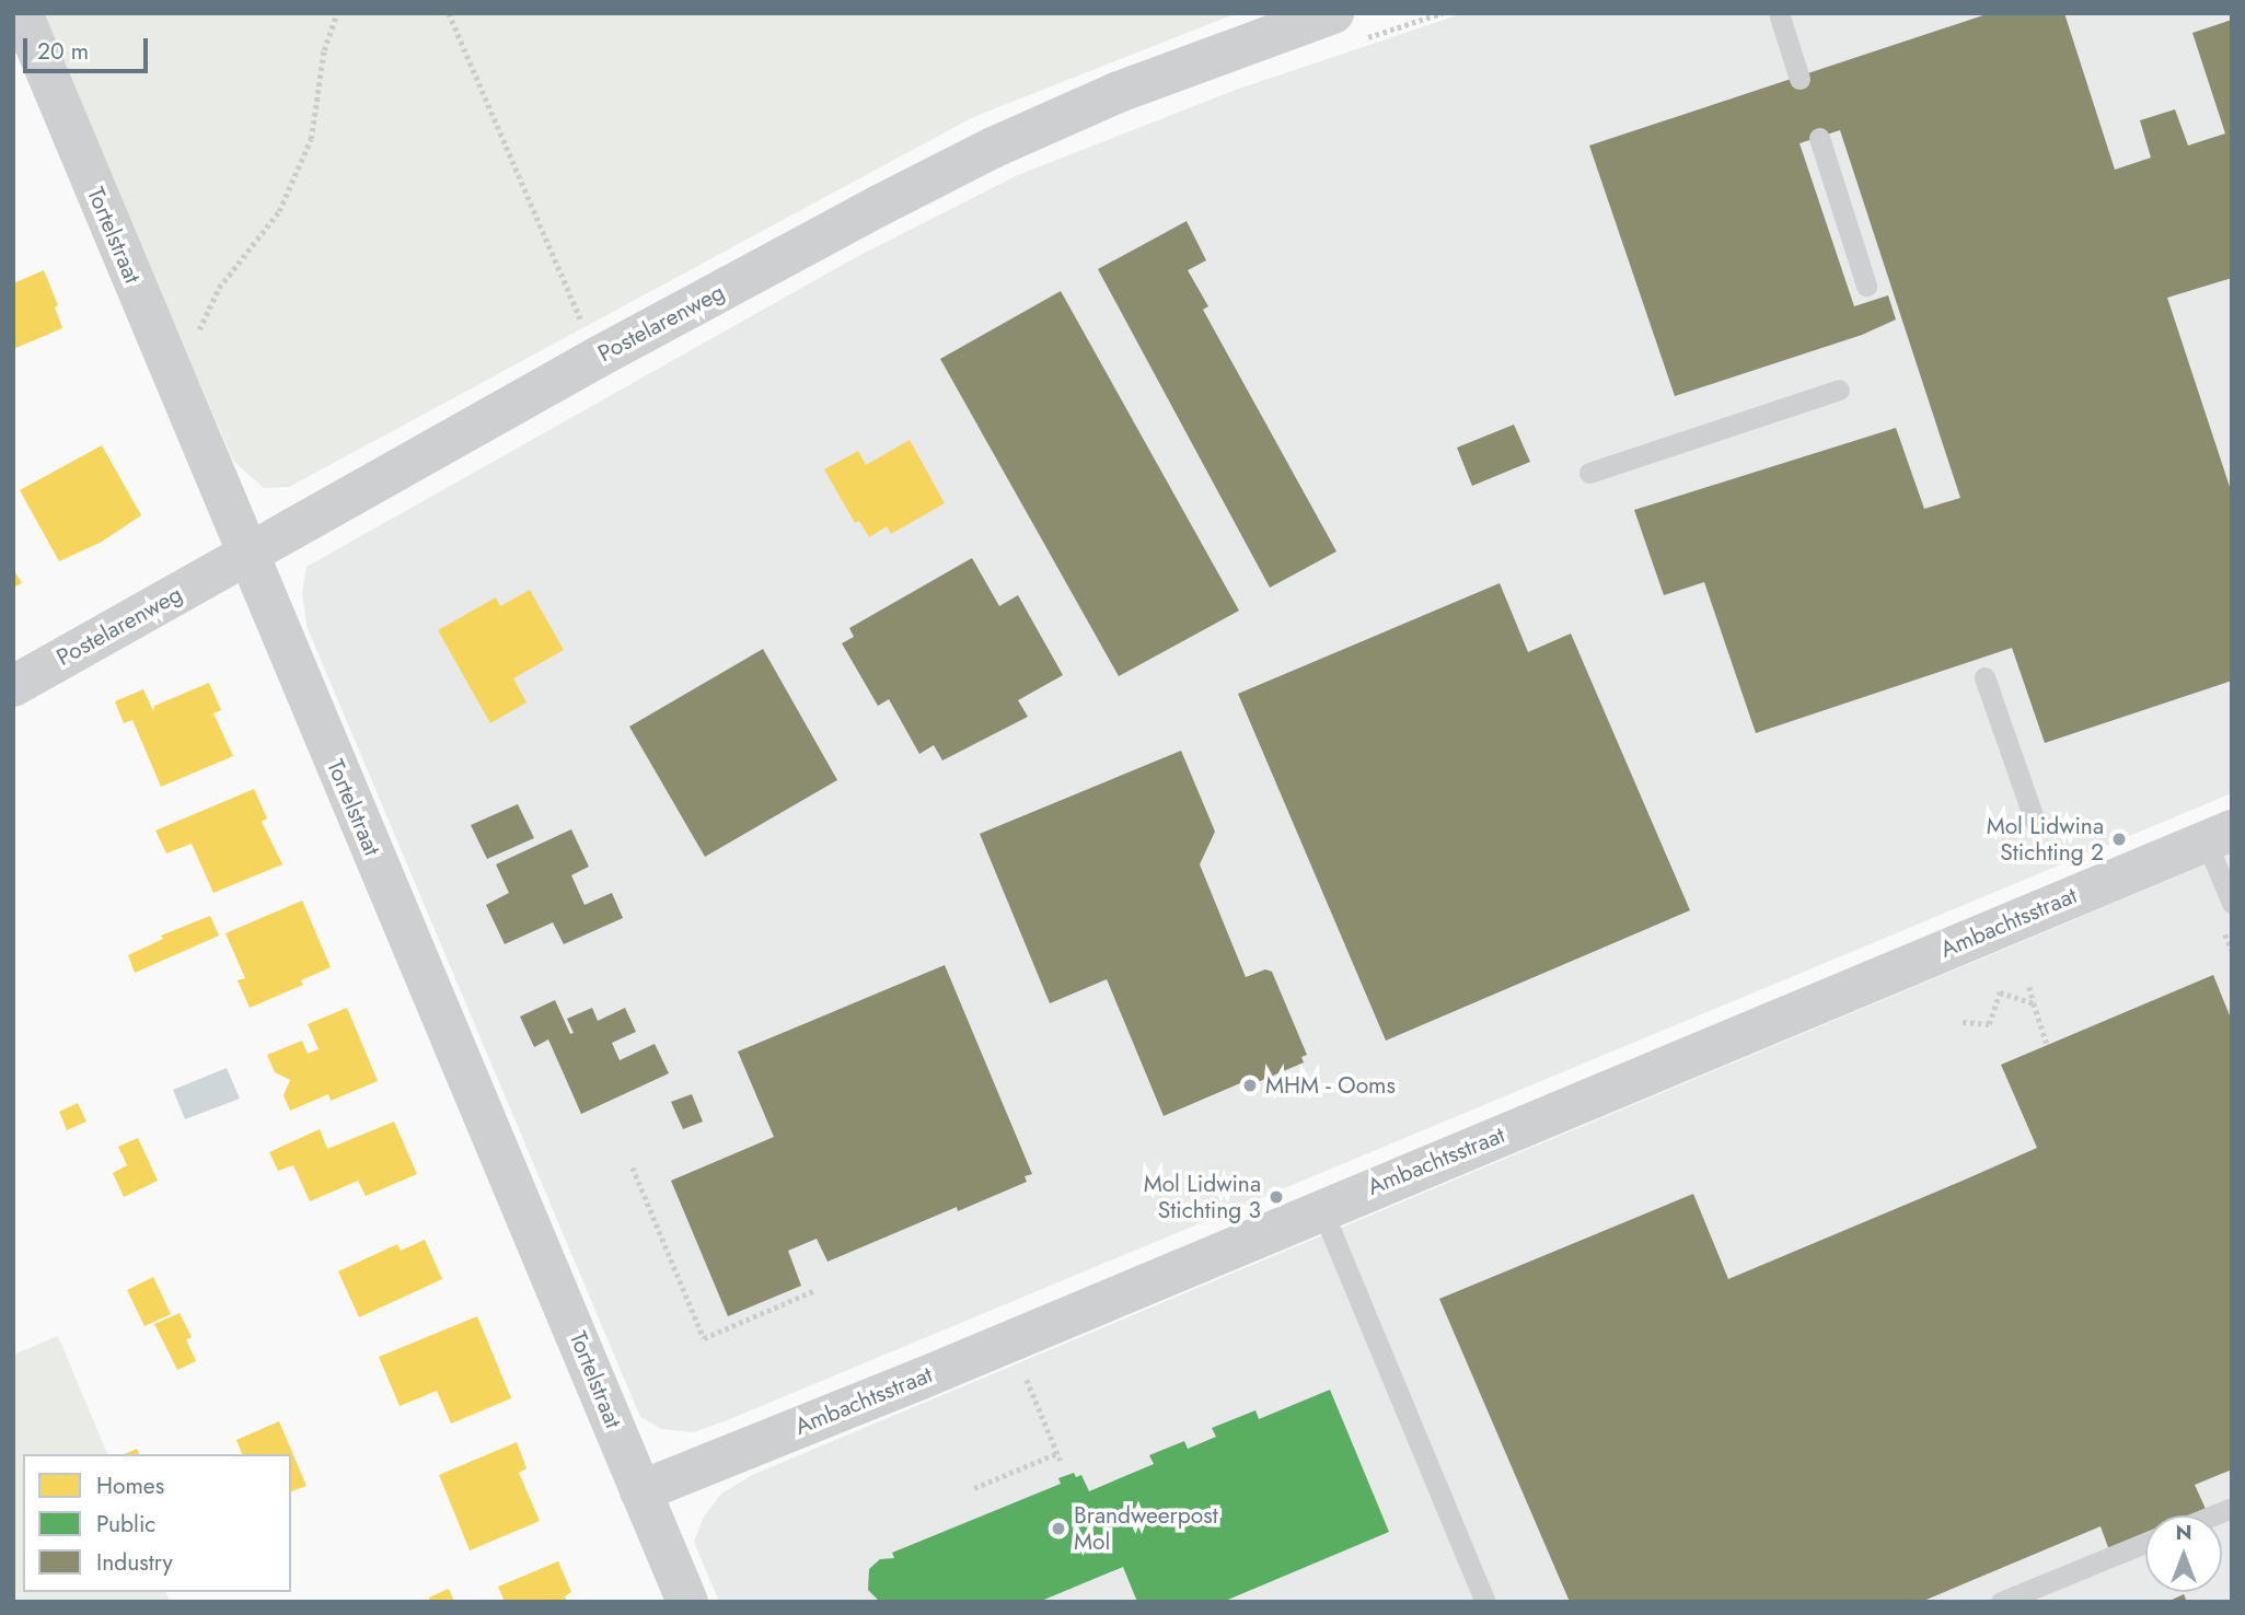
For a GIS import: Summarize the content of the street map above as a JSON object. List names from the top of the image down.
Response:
{
  "streets": {
    "street": ["Tortelstraat", "Postelarenweg", "Ambachtsstraat"]
  },
  "crossings": [
    ["Tortelstraat", "Postelarenweg"],
    ["Tortelstraat", "Ambachtsstraat"]
  ],
  "places": [
    "Mol Lidwina Stichting 2",
    "MHM - Ooms",
    "Mol Lidwina Stichting 3",
    "Brandweerpost Mol"
  ],
  "legend": ["Homes", "Public", "Industry"],
  "scale_bar": "20 m",
  "north": "top"
}
